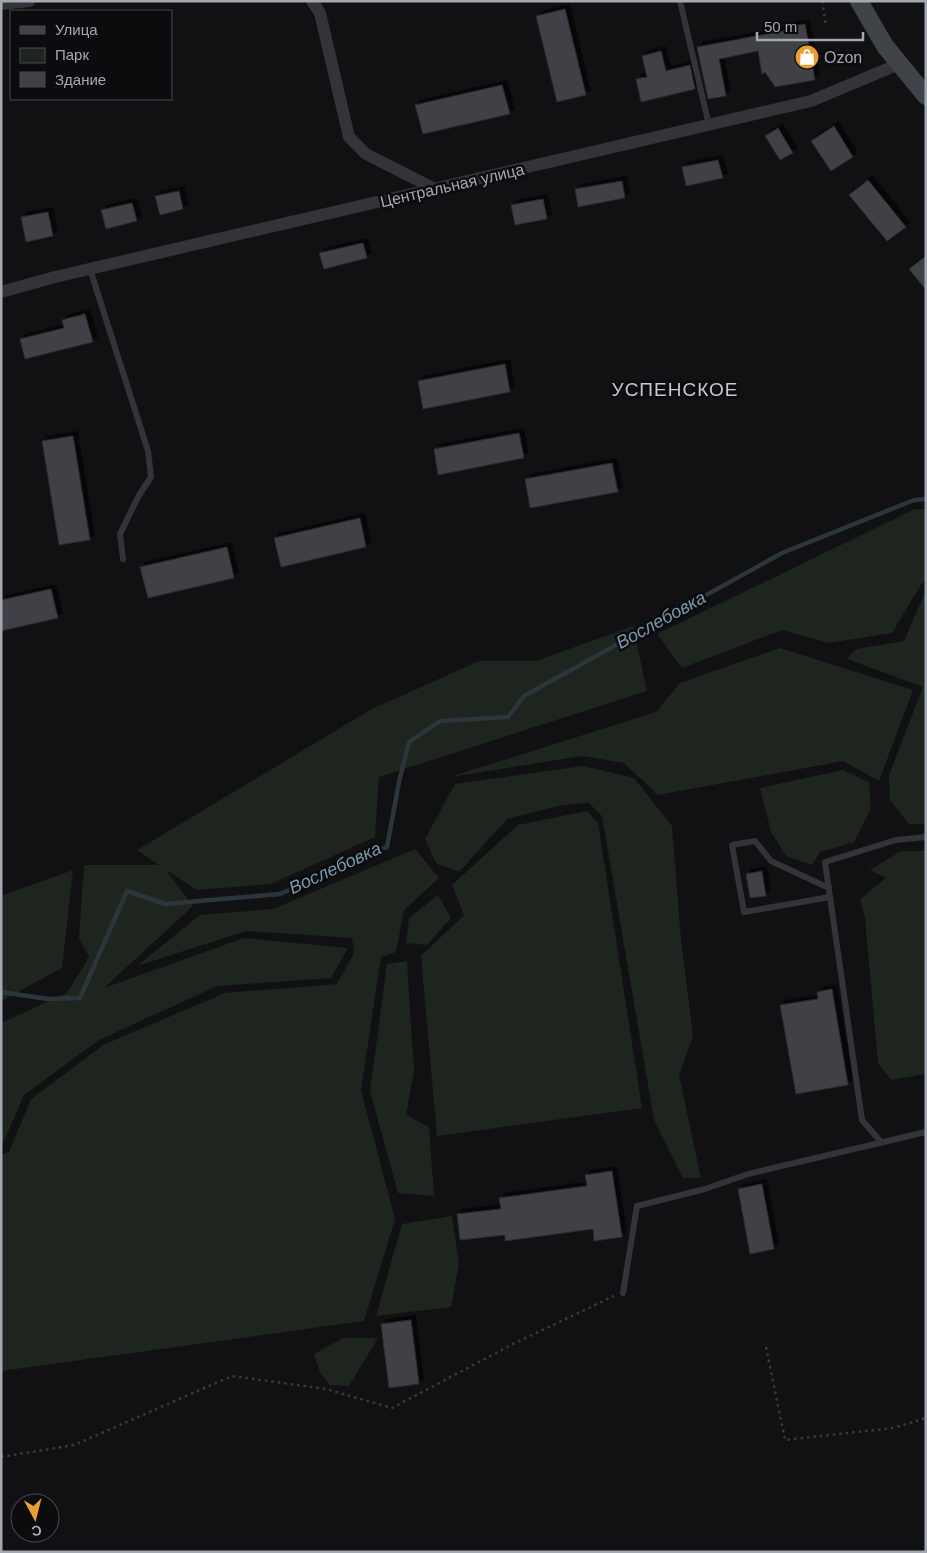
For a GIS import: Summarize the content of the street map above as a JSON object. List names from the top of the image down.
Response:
{
  "streets": {
    "street": ["Центральная улица"]
  },
  "districts": ["УСПЕНСКОЕ"],
  "water": ["Вослебовка"],
  "places": {
    "shop": ["Ozon"]
  },
  "legend": ["Улица", "Парк", "Здание"],
  "scale_bar": "50 m",
  "north": "bottom"
}
